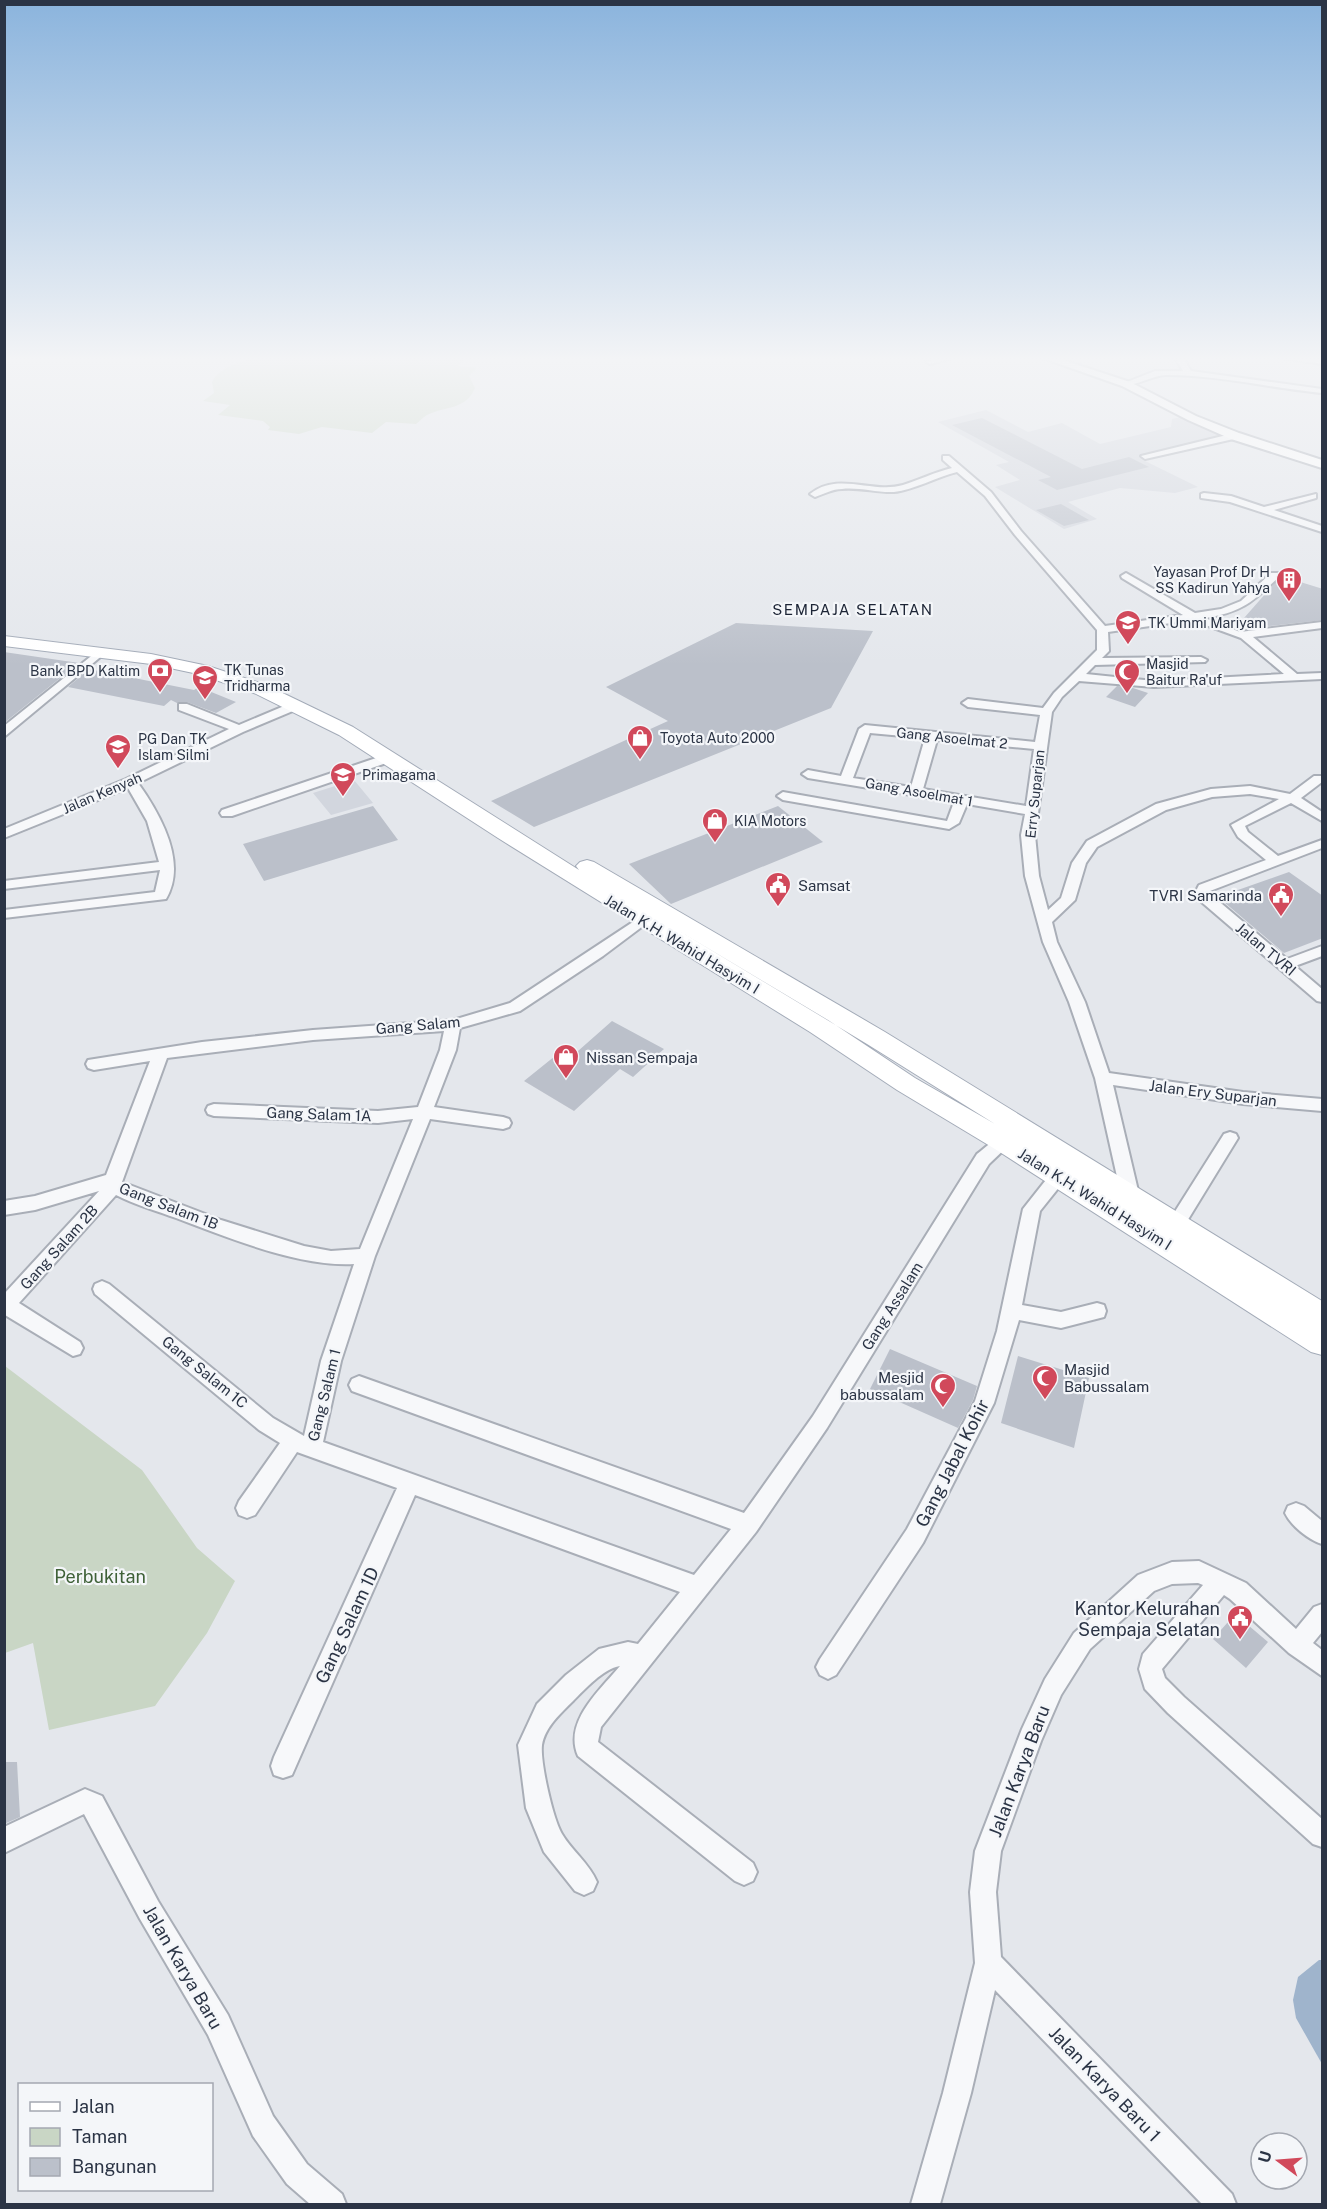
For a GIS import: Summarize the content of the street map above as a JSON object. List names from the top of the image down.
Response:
{
  "streets": {
    "main road": ["Jalan K.H. Wahid Hasyim I"],
    "street": [
      "Gang Asoelmat 2",
      "Gang Asoelmat 1",
      "Jalan Kenyah",
      "Erry Suparjan",
      "Jalan TVRI",
      "Gang Salam",
      "Jalan Ery Suparjan",
      "Gang Salam 1A",
      "Gang Salam 1B",
      "Gang Salam 2B",
      "Gang Assalam",
      "Gang Salam 1C",
      "Gang Salam 1",
      "Gang Jabal Kohir",
      "Gang Salam 1D",
      "Jalan Karya Baru",
      "Jalan Karya Baru 1"
    ]
  },
  "crossings": [
    ["Gang Asoelmat 2", "Gang Asoelmat 1"],
    ["Gang Asoelmat 2", "Erry Suparjan"],
    ["Gang Asoelmat 1", "Erry Suparjan"],
    ["Jalan Kenyah", "Jalan K.H. Wahid Hasyim I"],
    ["Erry Suparjan", "Jalan K.H. Wahid Hasyim I"],
    ["Erry Suparjan", "Jalan Ery Suparjan"],
    ["Jalan K.H. Wahid Hasyim I", "Gang Salam"],
    ["Jalan K.H. Wahid Hasyim I", "Gang Assalam"],
    ["Jalan K.H. Wahid Hasyim I", "Gang Jabal Kohir"],
    ["Gang Salam", "Gang Salam 1B"],
    ["Gang Salam", "Gang Salam 1"],
    ["Gang Salam 1A", "Gang Salam 1"],
    ["Gang Salam 1B", "Gang Salam 2B"],
    ["Gang Salam 1B", "Gang Salam 1"],
    ["Gang Assalam", "Gang Salam 1"],
    ["Gang Salam 1C", "Gang Salam 1"],
    ["Gang Salam 1", "Gang Salam 1D"],
    ["Jalan Karya Baru", "Jalan Karya Baru 1"]
  ],
  "districts": ["SEMPAJA SELATAN"],
  "parks": ["Perbukitan"],
  "places": {
    "building": ["Yayasan Prof Dr H SS Kadirun Yahya"],
    "school or university": [
      "TK Ummi Mariyam",
      "TK Tunas Tridharma",
      "PG Dan TK Islam Silmi",
      "Primagama"
    ],
    "bank": ["Bank BPD Kaltim"],
    "mosque": ["Masjid Baitur Ra'uf", "Masjid Babussalam", "Mesjid babussalam"],
    "shop": ["Toyota Auto 2000", "KIA Motors", "Nissan Sempaja"],
    "public building": ["Samsat", "TVRI Samarinda", "Kantor Kelurahan Sempaja Selatan"]
  },
  "legend": ["Jalan", "Taman", "Bangunan"],
  "north": "left"
}
